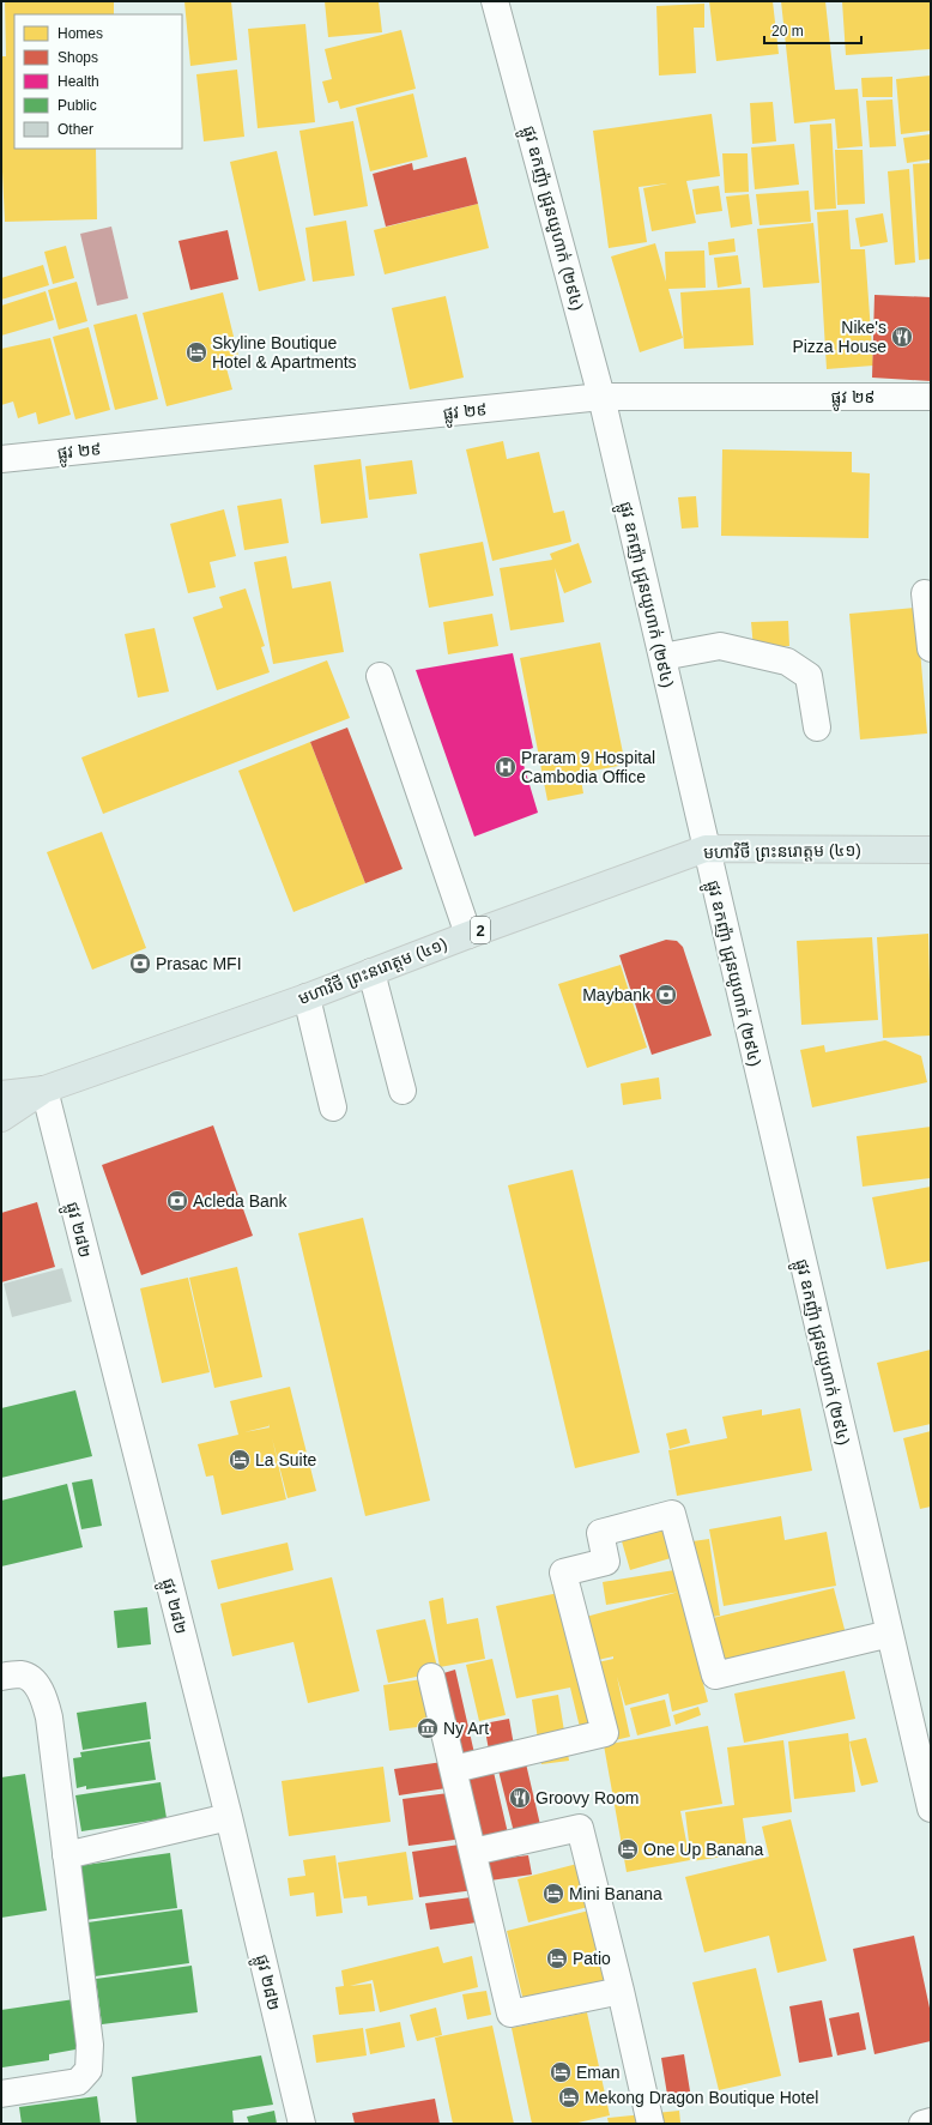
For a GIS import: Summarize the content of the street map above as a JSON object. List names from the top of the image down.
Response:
{
  "streets": {
    "main road": ["មហាវិថី ព្រះនរោត្តម (៤១)", "2"],
    "street": ["ផ្លូវ ឧកញ៉ា ជ្រុនយូហាក់ (២៩៤)", "ផ្លូវ ២៩", "ផ្លូវ ២៨២"]
  },
  "crossings": [
    ["ផ្លូវ ឧកញ៉ា ជ្រុនយូហាក់ (២៩៤)", "ផ្លូវ ២៩"],
    ["ផ្លូវ ឧកញ៉ា ជ្រុនយូហាក់ (២៩៤)", "មហាវិថី ព្រះនរោត្តម (៤១)"],
    ["មហាវិថី ព្រះនរោត្តម (៤១)", "ផ្លូវ ២៨២"]
  ],
  "places": {
    "restaurant": ["Nike's Pizza House", "Groovy Room"],
    "hotel": [
      "Skyline Boutique Hotel & Apartments",
      "La Suite",
      "One Up Banana",
      "Mini Banana",
      "Patio",
      "Eman",
      "Mekong Dragon Boutique Hotel"
    ],
    "hospital": ["Praram 9 Hospital Cambodia Office"],
    "bank": ["Prasac MFI", "Maybank", "Acleda Bank"],
    "museum": ["Ny Art"]
  },
  "legend": [
    "Homes",
    "Shops",
    "Health",
    "Public",
    "Other"
  ],
  "scale_bar": "20 m"
}
